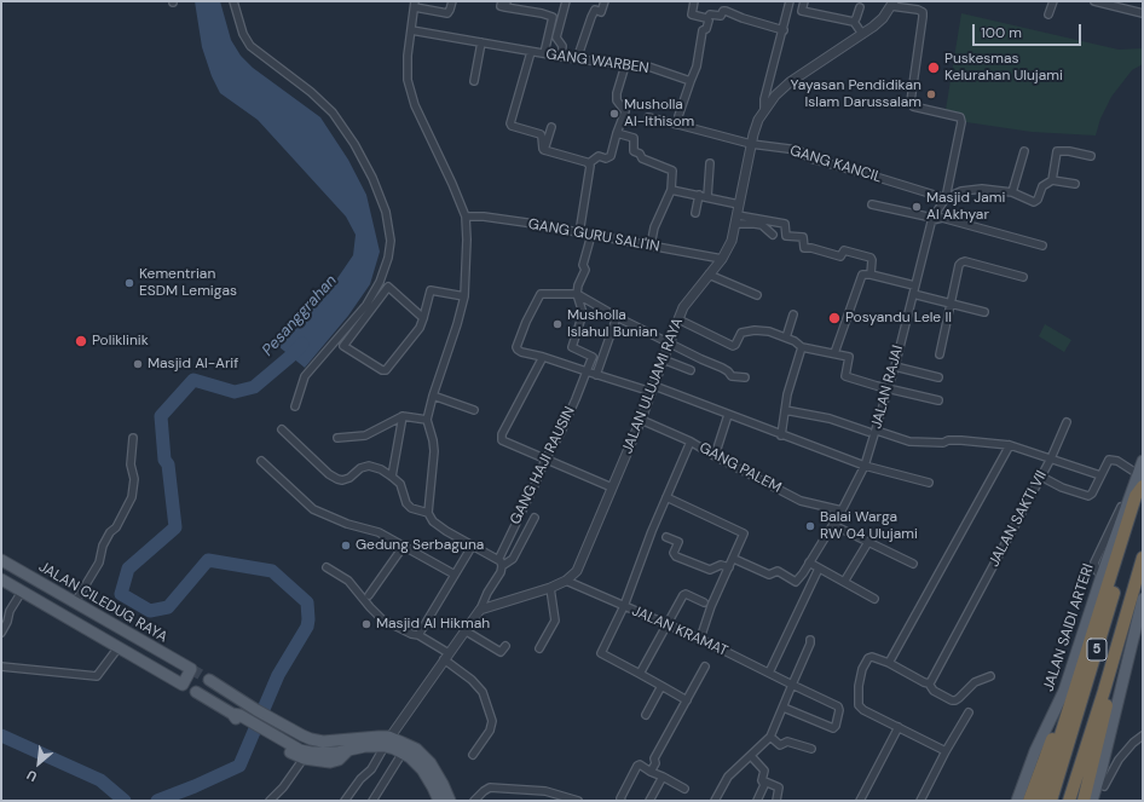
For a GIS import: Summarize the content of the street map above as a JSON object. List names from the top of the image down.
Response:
{
  "streets": {
    "highway": ["5"],
    "main road": ["JALAN CILEDUG RAYA", "JALAN SAIDI ARTERI"],
    "street": [
      "GANG WARBEN",
      "GANG KANCIL",
      "GANG GURU SALI'IN",
      "JALAN ULUJAMI RAYA",
      "JALAN RAJAI",
      "GANG HAJI RAUSIN",
      "GANG PALEM",
      "JALAN SAKTI VII",
      "JALAN KRAMAT"
    ]
  },
  "crossings": [
    ["GANG KANCIL", "JALAN ULUJAMI RAYA"],
    ["GANG KANCIL", "JALAN RAJAI"],
    ["GANG GURU SALI'IN", "JALAN ULUJAMI RAYA"],
    ["JALAN ULUJAMI RAYA", "GANG PALEM"],
    ["JALAN ULUJAMI RAYA", "JALAN KRAMAT"],
    ["JALAN RAJAI", "GANG PALEM"],
    ["JALAN RAJAI", "JALAN SAKTI VII"]
  ],
  "water": ["Pesanggrahan"],
  "places": [
    "Puskesmas Kelurahan Ulujami",
    "Yayasan Pendidikan Islam Darussalam",
    "Musholla Al-Ithisom",
    "Masjid Jami Al Akhyar",
    "Kementrian ESDM Lemigas",
    "Posyandu Lele II",
    "Musholla Islahul Bunian",
    "Poliklinik",
    "Masjid Al-Arif",
    "Balai Warga RW 04 Ulujami",
    "Gedung Serbaguna",
    "Masjid Al Hikmah"
  ],
  "scale_bar": "100 m",
  "north": "bottom left"
}
